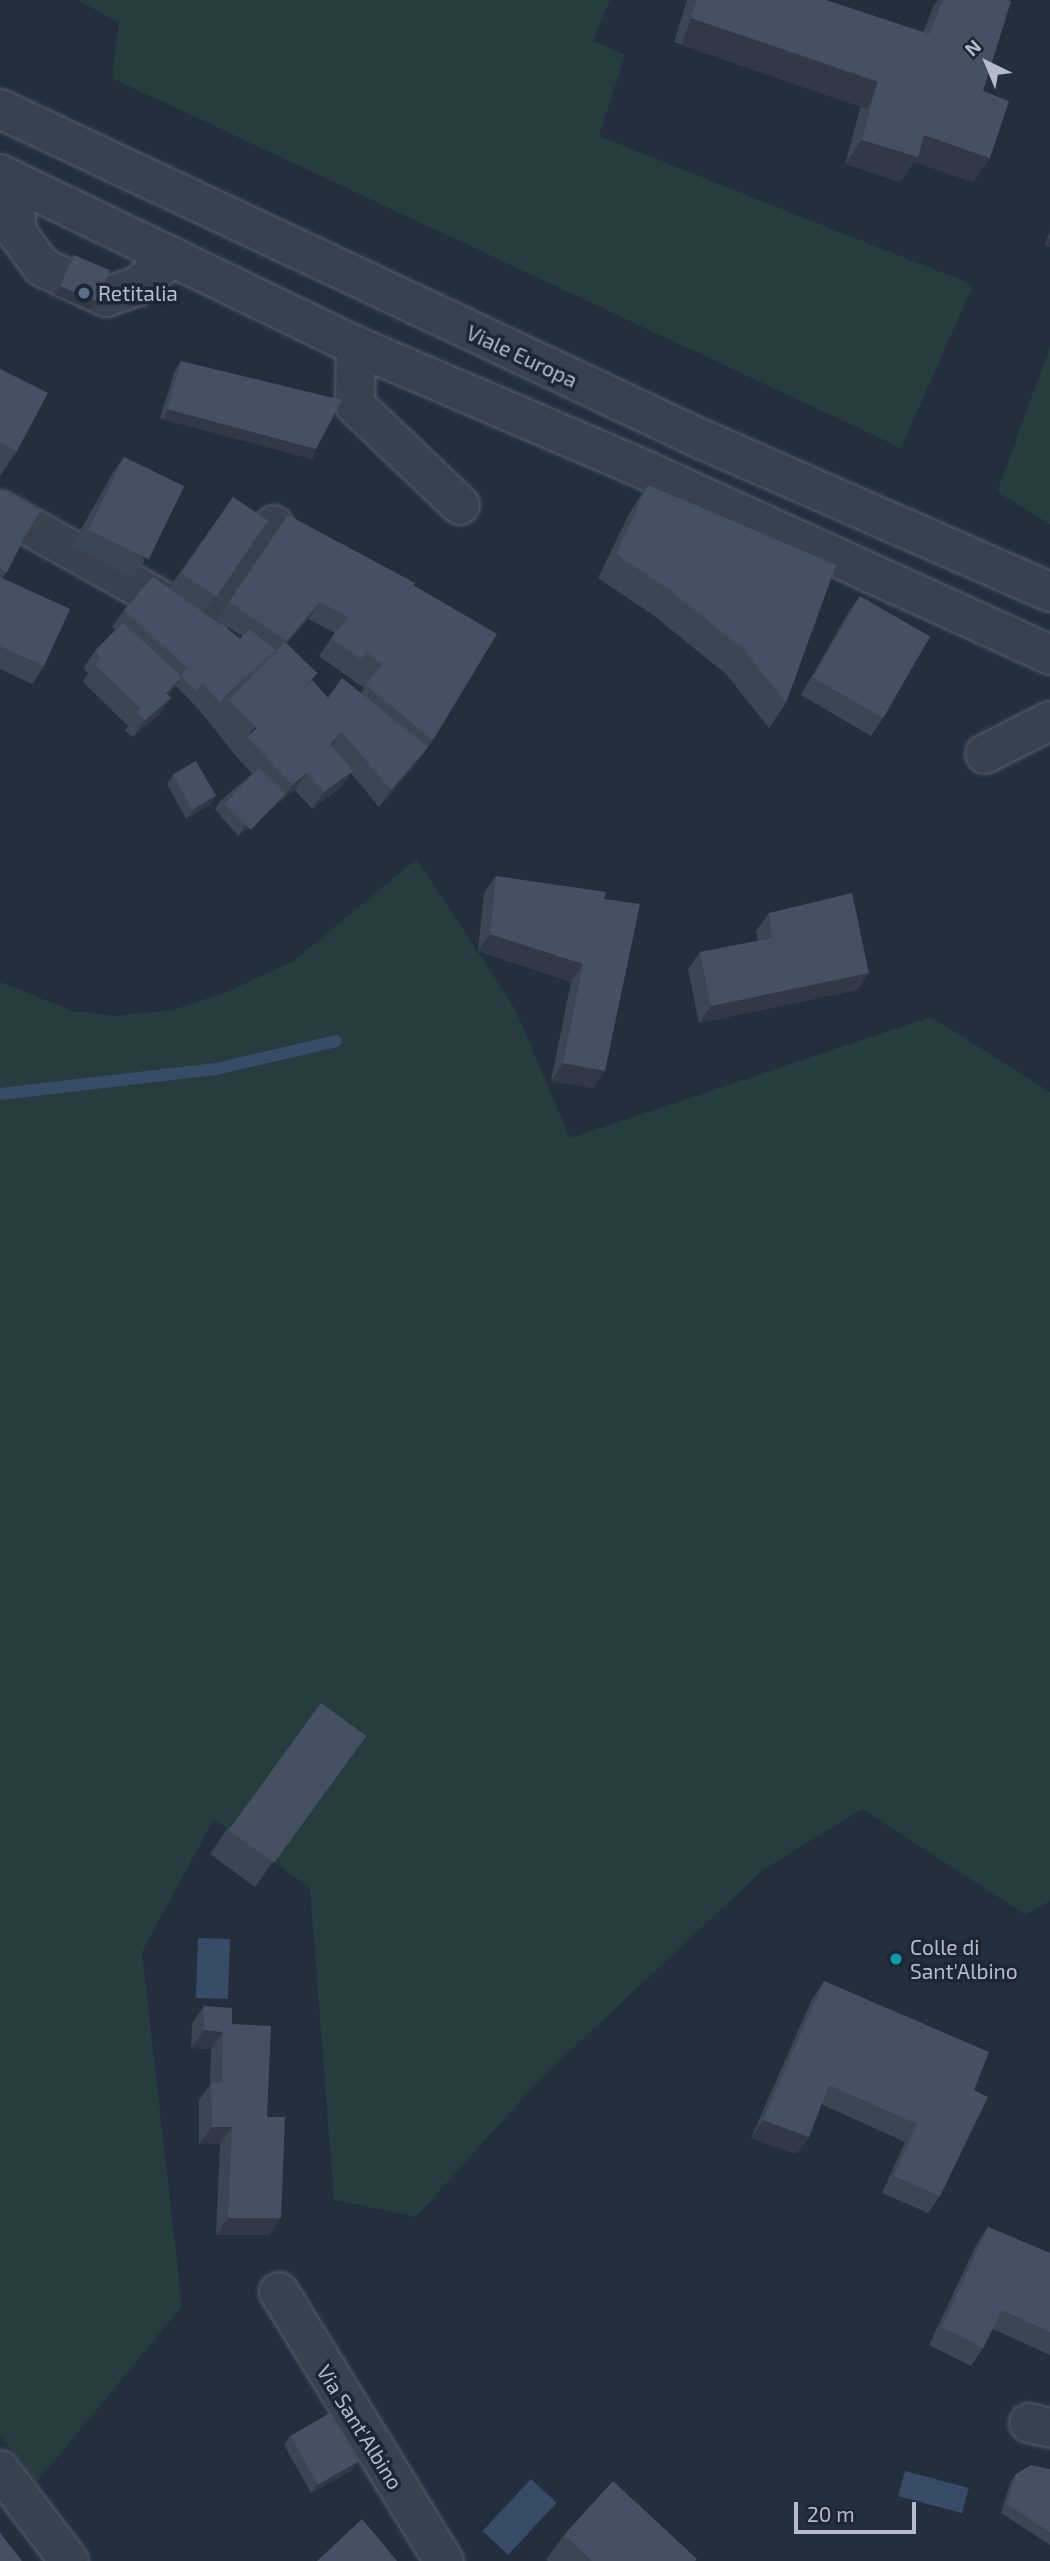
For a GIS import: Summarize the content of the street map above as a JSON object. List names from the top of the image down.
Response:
{
  "streets": {
    "street": ["Viale Europa", "Via Sant'Albino"]
  },
  "places": ["Retitalia", "Colle di Sant'Albino"],
  "scale_bar": "20 m",
  "north": "top left"
}
